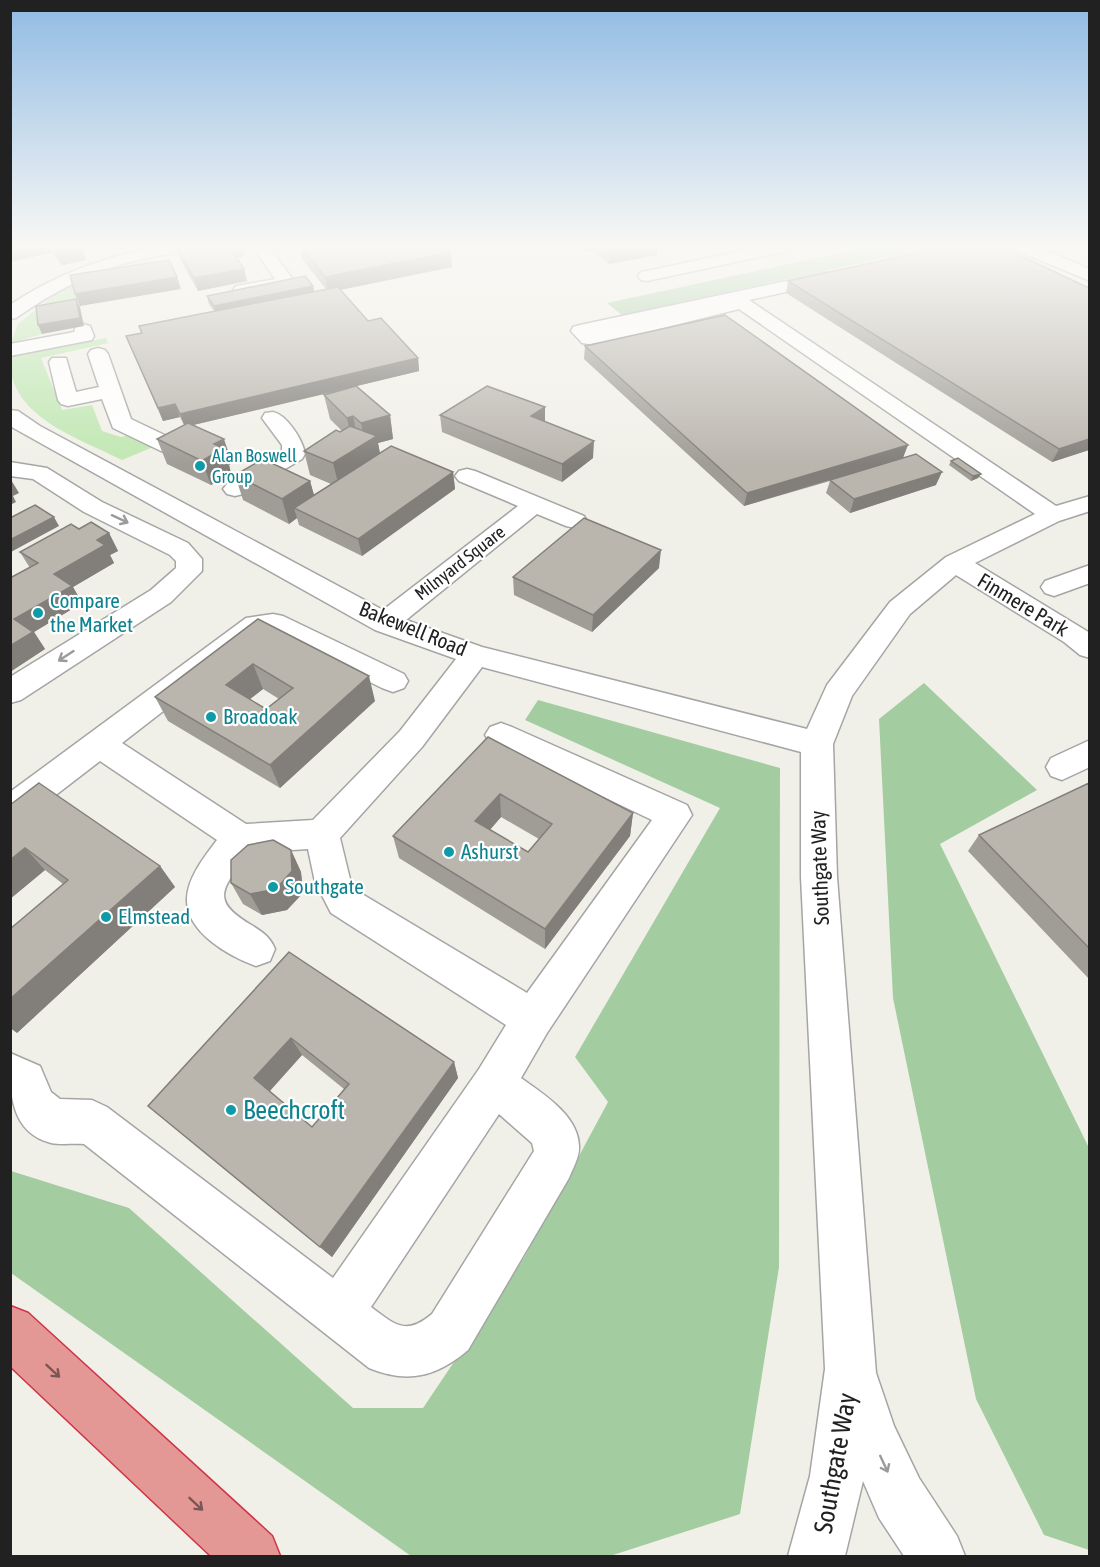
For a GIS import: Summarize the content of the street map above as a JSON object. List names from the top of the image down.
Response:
{
  "streets": {
    "street": [
      "Milnyard Square",
      "Finmere Park",
      "Bakewell Road",
      "Southgate Way"
    ]
  },
  "crossings": [
    ["Milnyard Square", "Bakewell Road"],
    ["Finmere Park", "Southgate Way"],
    ["Bakewell Road", "Southgate Way"]
  ],
  "places": [
    "Alan Boswell Group",
    "Compare the Market",
    "Broadoak",
    "Ashurst",
    "Southgate",
    "Elmstead",
    "Beechcroft"
  ]
}
